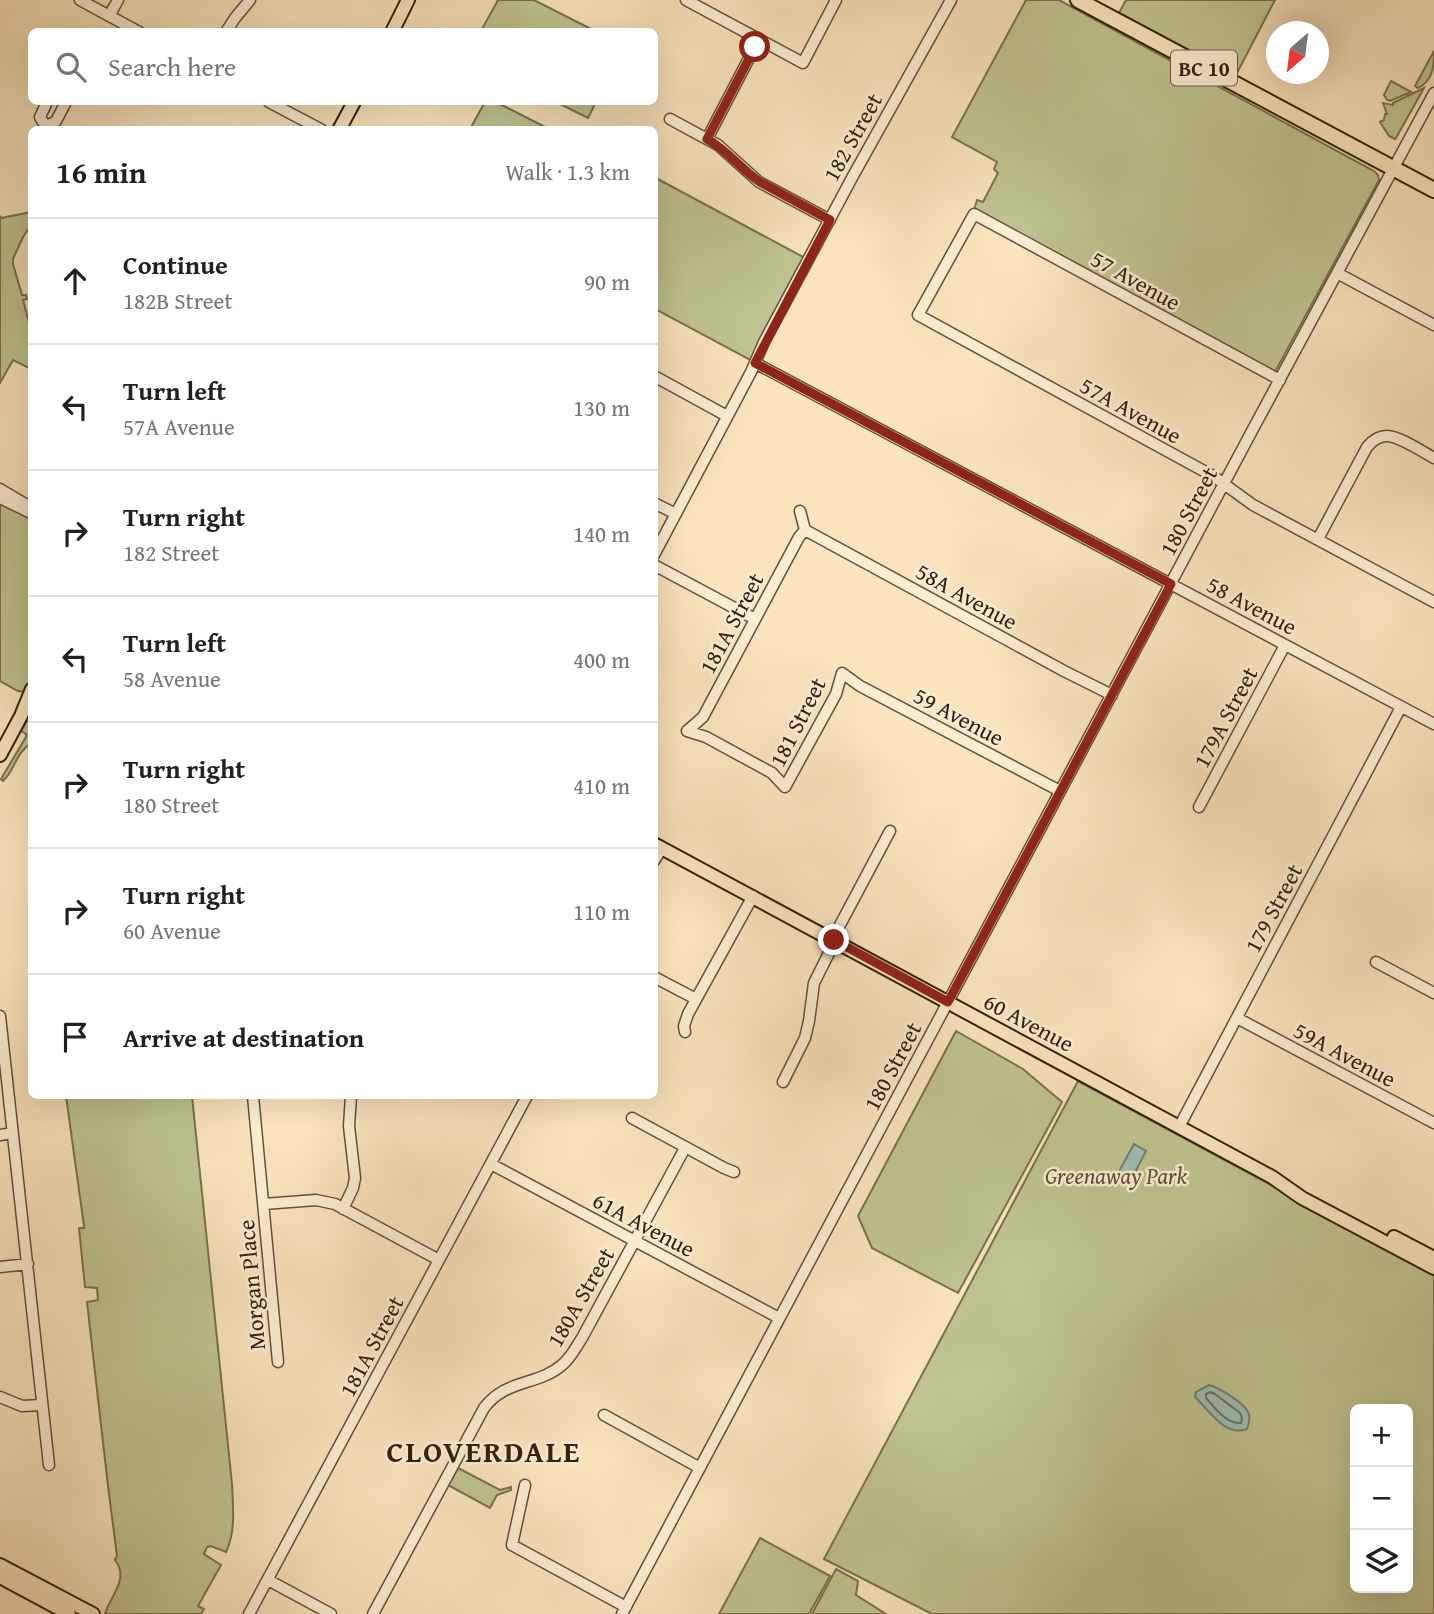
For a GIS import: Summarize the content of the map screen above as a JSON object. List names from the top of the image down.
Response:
{
  "streets": {
    "highway": ["BC 10"],
    "main road": ["60 Avenue"],
    "street": [
      "182 Street",
      "57 Avenue",
      "57A Avenue",
      "180 Street",
      "58A Avenue",
      "58 Avenue",
      "181A Street",
      "59 Avenue",
      "179A Street",
      "181 Street",
      "179 Street",
      "59A Avenue",
      "61A Avenue",
      "Morgan Place",
      "180A Street"
    ]
  },
  "crossings": [
    ["BC 10", "180 Street"],
    ["182 Street", "58 Avenue"],
    ["57 Avenue", "57A Avenue"],
    ["57 Avenue", "180 Street"],
    ["57A Avenue", "180 Street"],
    ["180 Street", "58A Avenue"],
    ["180 Street", "58 Avenue"],
    ["180 Street", "59 Avenue"],
    ["180 Street", "60 Avenue"],
    ["180 Street", "61A Avenue"],
    ["58A Avenue", "181A Street"],
    ["58 Avenue", "179A Street"],
    ["58 Avenue", "179 Street"],
    ["181A Street", "181 Street"],
    ["181A Street", "61A Avenue"],
    ["59 Avenue", "181 Street"],
    ["179 Street", "60 Avenue"],
    ["179 Street", "59A Avenue"],
    ["61A Avenue", "180A Street"]
  ],
  "districts": ["CLOVERDALE"],
  "parks": ["Greenaway Park"],
  "north": "bottom left",
  "page": {
    "search": "Search here",
    "heading": ["16 min", "Walk · 1.3 km"],
    "list": [
      ["Continue", "182B Street", "90 m"],
      ["Turn left", "57A Avenue", "130 m"],
      ["Turn right", "182 Street", "140 m"],
      ["Turn left", "58 Avenue", "400 m"],
      ["Turn right", "180 Street", "410 m"],
      ["Turn right", "60 Avenue", "110 m"],
      "Arrive at destination"
    ],
    "map_buttons": ["+", "−"]
  }
}
